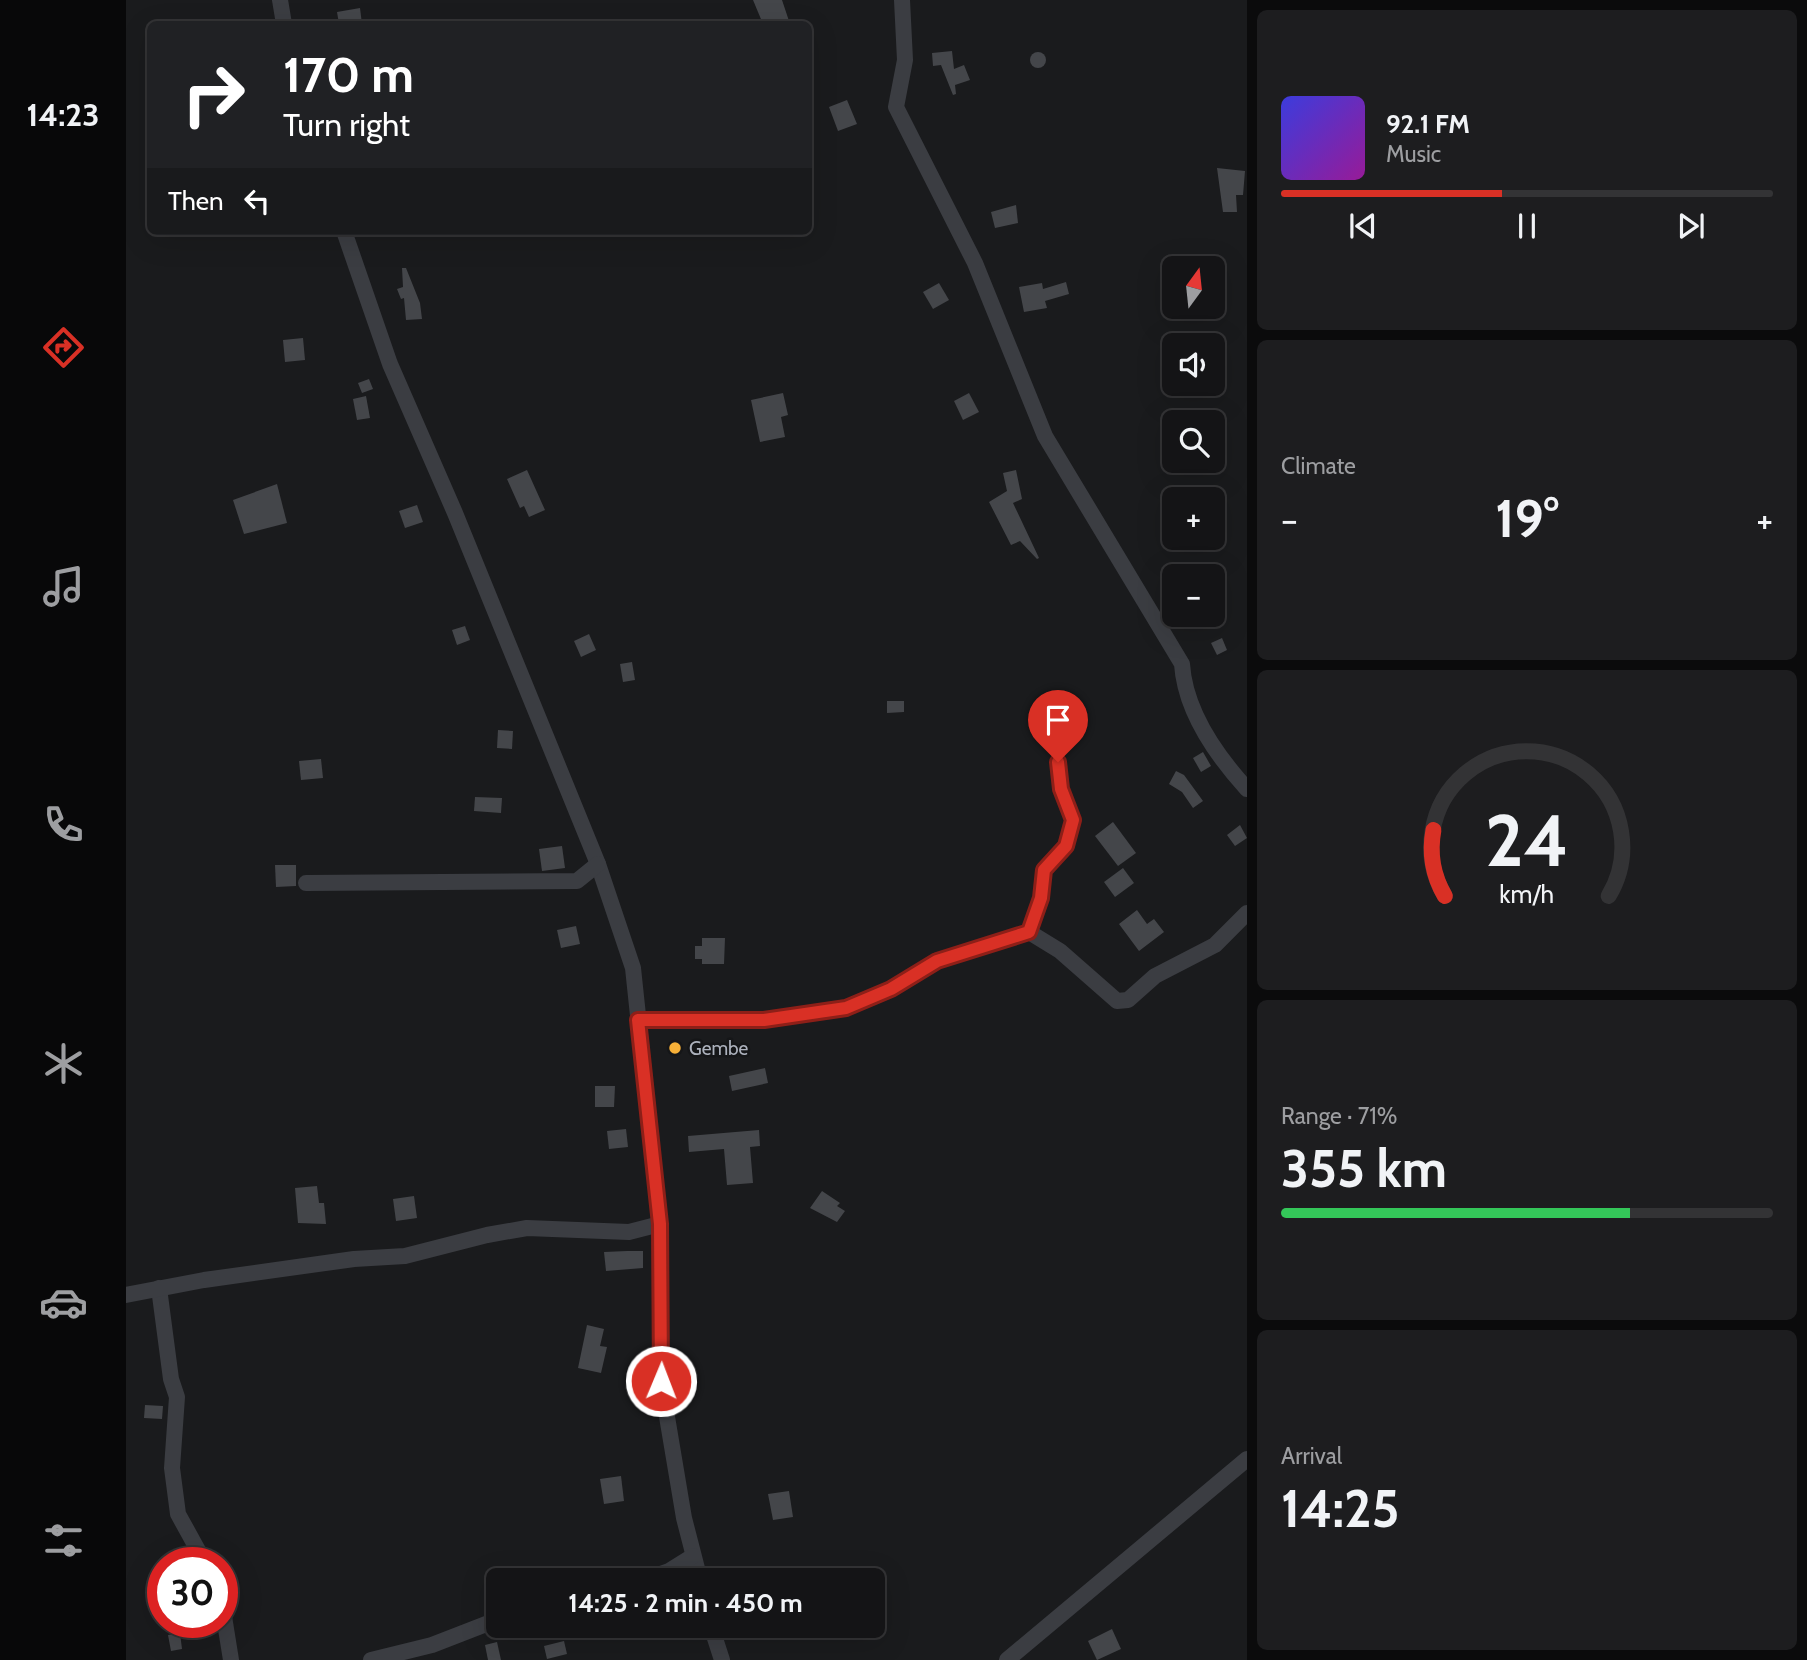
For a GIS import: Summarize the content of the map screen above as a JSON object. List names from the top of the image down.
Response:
{
  "places": ["Gembe"],
  "north": "top",
  "page": {
    "tabs": "14:23",
    "turn": ["170 m", "Turn right"],
    "song": ["92.1 FM", "Music"],
    "then": "Then",
    "map_buttons": ["+", "−"],
    "tile": [
      "Climate",
      ["Range · 71%", "355 km"],
      ["Arrival", "14:25"]
    ],
    "heat": ["−", "19°", "+"],
    "limit": "30",
    "trip": "14:25 · 2 min · 450 m",
    "gauge": ["24", "km/h"]
  }
}
